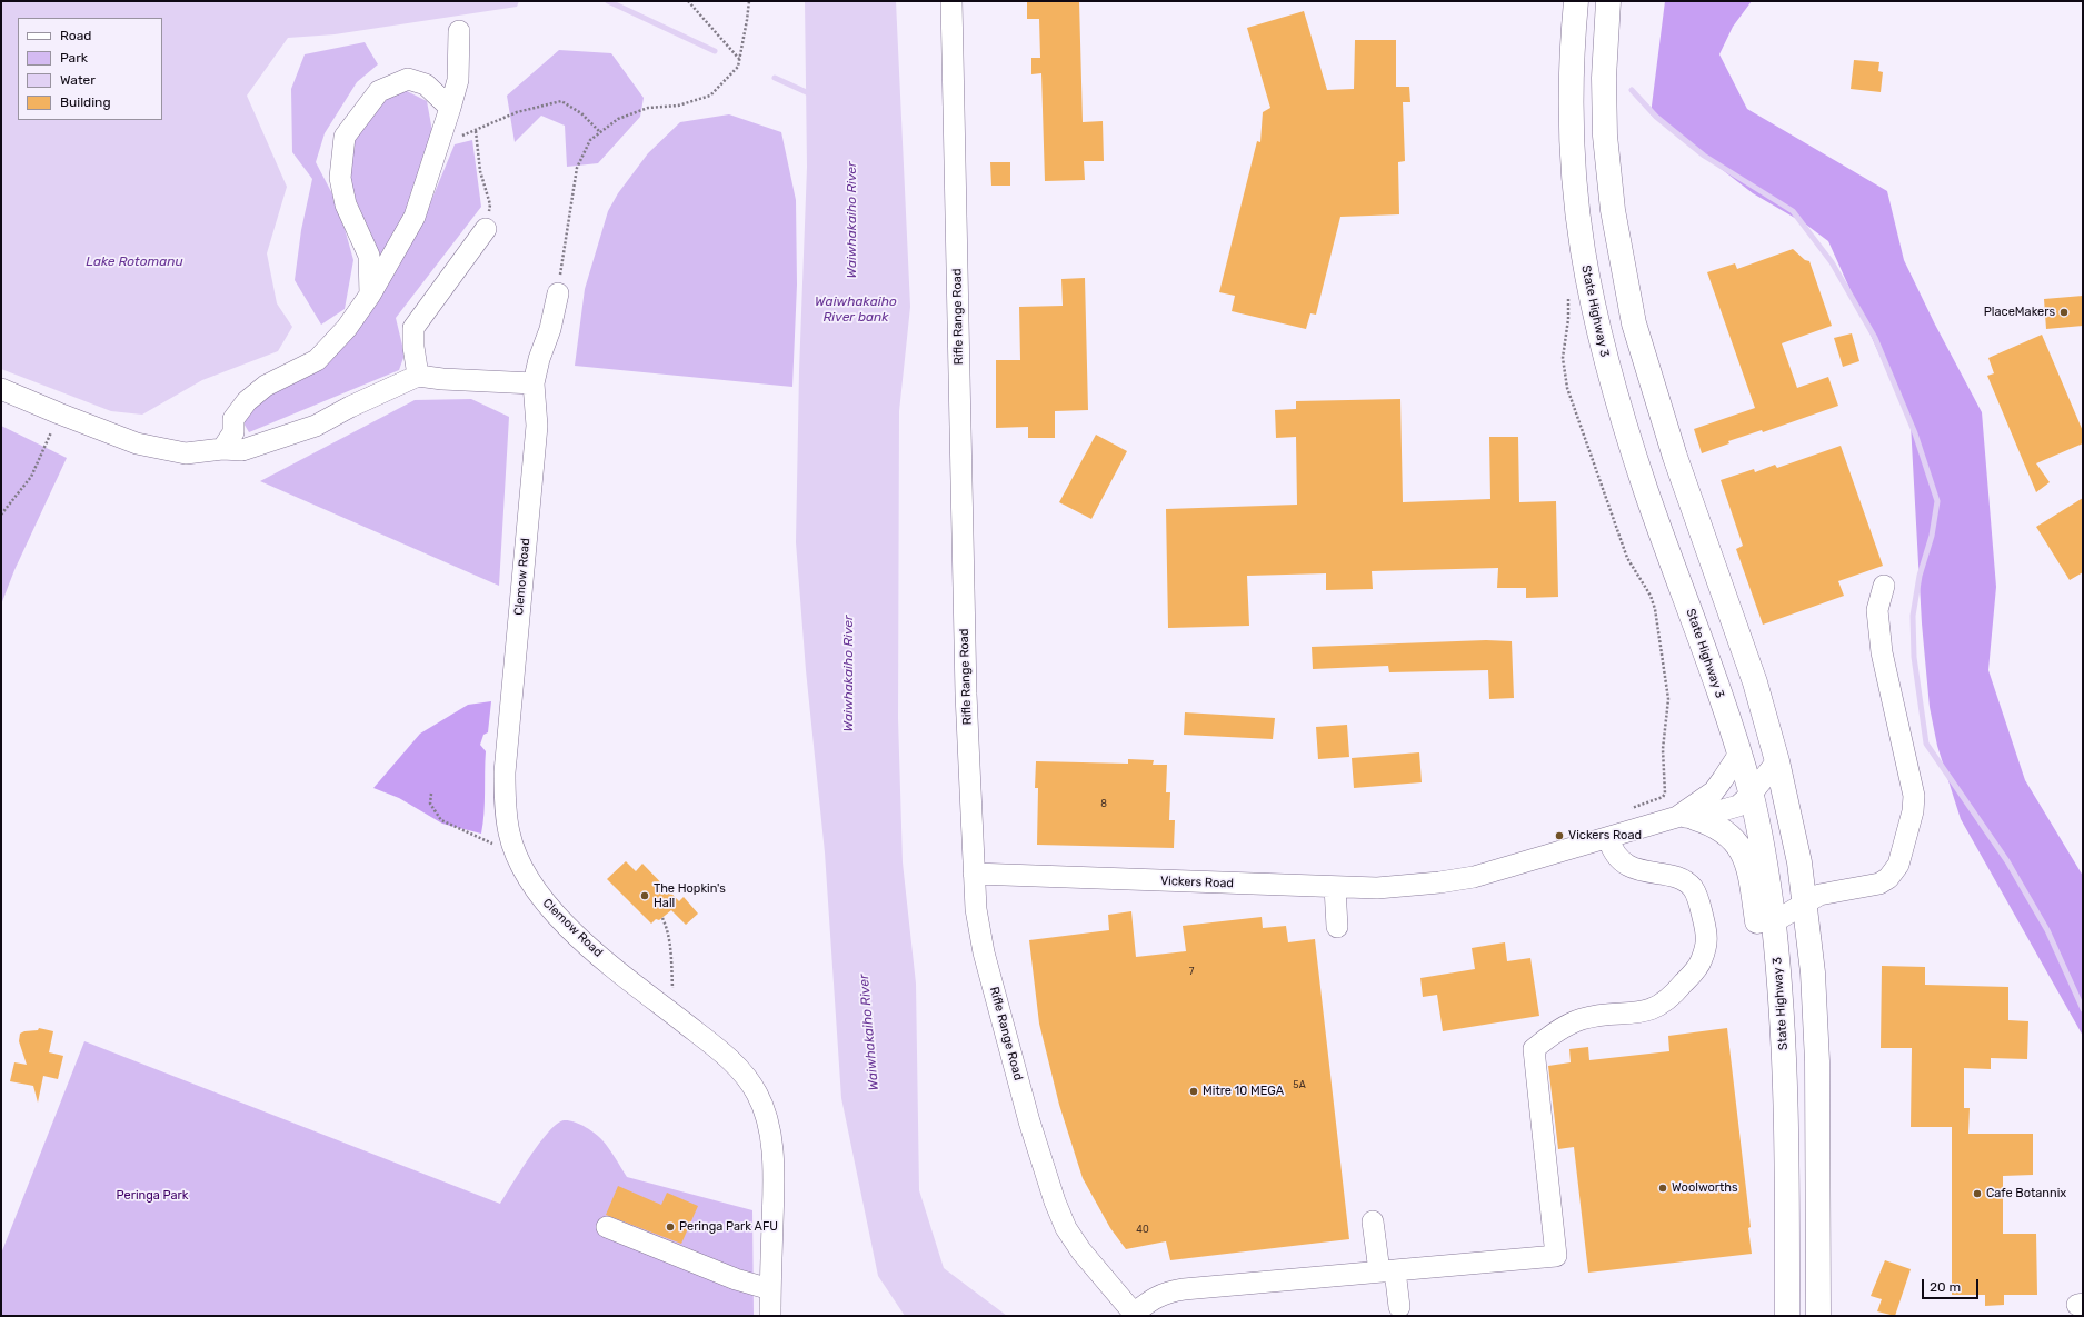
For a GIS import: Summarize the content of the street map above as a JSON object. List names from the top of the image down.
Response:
{
  "streets": {
    "highway": ["State Highway 3"],
    "street": ["Rifle Range Road", "Clemow Road", "Vickers Road"]
  },
  "crossings": [
    ["State Highway 3", "Vickers Road"],
    ["Rifle Range Road", "Vickers Road"]
  ],
  "water": ["Waiwhakaiho River", "Lake Rotomanu", "Waiwhakaiho River bank"],
  "parks": ["Peringa Park"],
  "places": [
    "PlaceMakers",
    "Vickers Road",
    "The Hopkin's Hall",
    "Mitre 10 MEGA",
    "Woolworths",
    "Cafe Botannix",
    "Peringa Park AFU"
  ],
  "house_numbers": [
    "8",
    "7",
    "5A",
    "40"
  ],
  "legend": [
    "Road",
    "Park",
    "Water",
    "Building"
  ],
  "scale_bar": "20 m"
}
